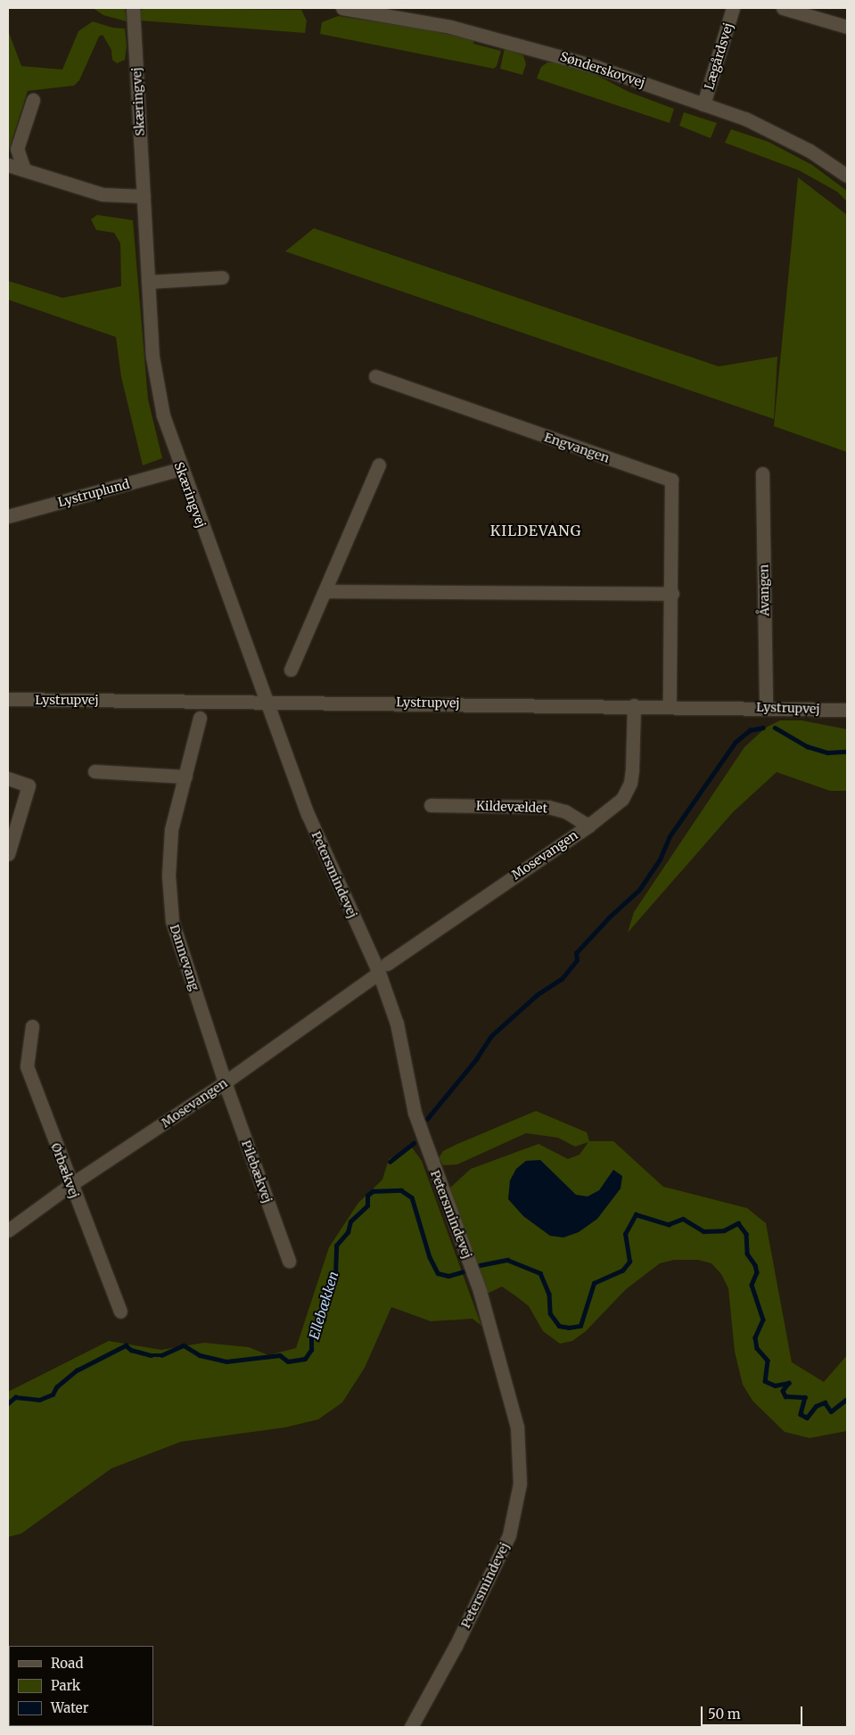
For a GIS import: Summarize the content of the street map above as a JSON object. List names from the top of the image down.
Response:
{
  "streets": {
    "street": [
      "Lægårdsvej",
      "Sønderskovvej",
      "Skæringvej",
      "Engvangen",
      "Lystruplund",
      "Åvangen",
      "Lystrupvej",
      "Kildevældet",
      "Mosevangen",
      "Petersmindevej",
      "Dannevang",
      "Ørbækvej",
      "Pilebækvej"
    ]
  },
  "crossings": [
    ["Lægårdsvej", "Sønderskovvej"],
    ["Skæringvej", "Lystruplund"],
    ["Skæringvej", "Lystrupvej"],
    ["Skæringvej", "Petersmindevej"],
    ["Engvangen", "Lystrupvej"],
    ["Åvangen", "Lystrupvej"],
    ["Lystrupvej", "Mosevangen"],
    ["Lystrupvej", "Petersmindevej"],
    ["Kildevældet", "Mosevangen"],
    ["Mosevangen", "Petersmindevej"],
    ["Mosevangen", "Dannevang"],
    ["Mosevangen", "Ørbækvej"],
    ["Mosevangen", "Pilebækvej"],
    ["Dannevang", "Pilebækvej"]
  ],
  "districts": ["KILDEVANG"],
  "water": ["Ellebækken"],
  "legend": ["Road", "Park", "Water"],
  "scale_bar": "50 m"
}
